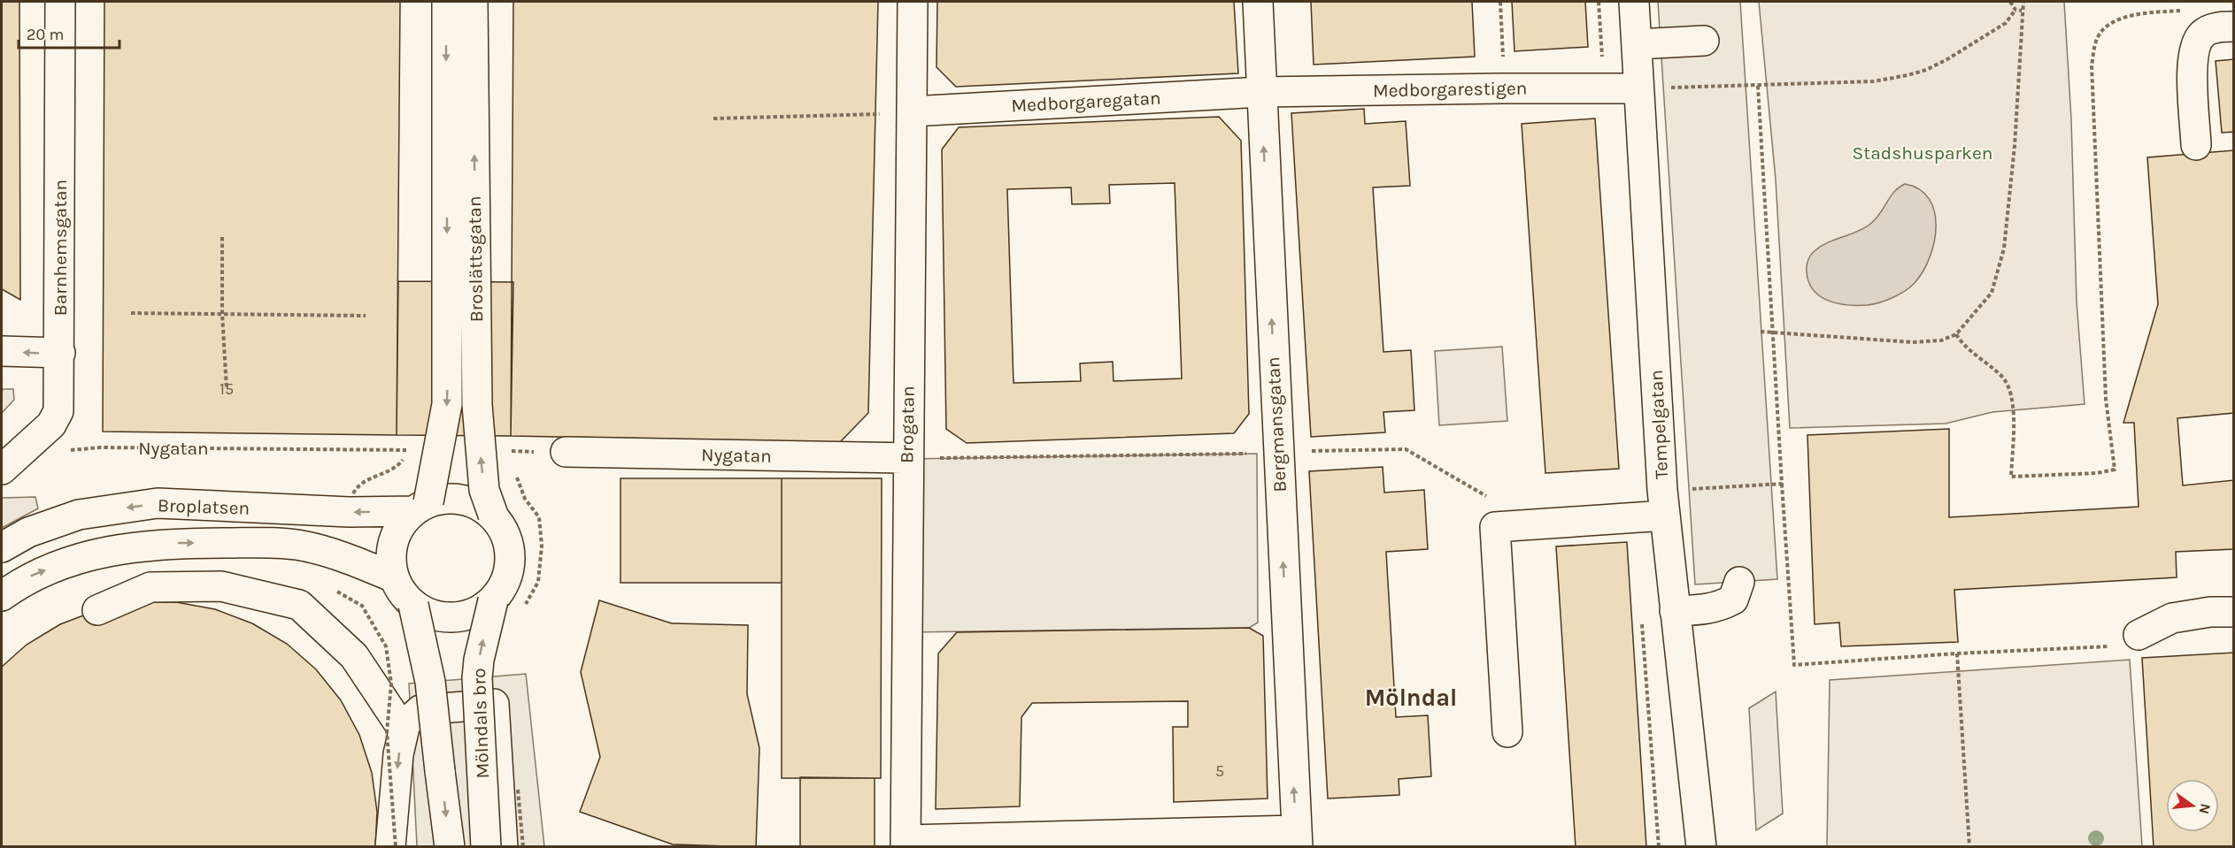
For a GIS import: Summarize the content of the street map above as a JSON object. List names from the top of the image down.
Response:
{
  "streets": {
    "street": [
      "Medborgarestigen",
      "Medborgaregatan",
      "Barnhemsgatan",
      "Broslättsgatan",
      "Brogatan",
      "Bergmansgatan",
      "Tempelgatan",
      "Nygatan",
      "Broplatsen",
      "Mölndals bro"
    ]
  },
  "crossings": [
    ["Medborgarestigen", "Medborgaregatan"],
    ["Medborgarestigen", "Bergmansgatan"],
    ["Medborgarestigen", "Tempelgatan"],
    ["Medborgaregatan", "Brogatan"],
    ["Medborgaregatan", "Bergmansgatan"],
    ["Broslättsgatan", "Broplatsen"],
    ["Broslättsgatan", "Mölndals bro"],
    ["Brogatan", "Nygatan"],
    ["Broplatsen", "Mölndals bro"]
  ],
  "one_way": ["Bergmansgatan"],
  "districts": ["Mölndal"],
  "parks": ["Stadshusparken"],
  "house_numbers": ["15", "5"],
  "scale_bar": "20 m",
  "north": "right"
}
